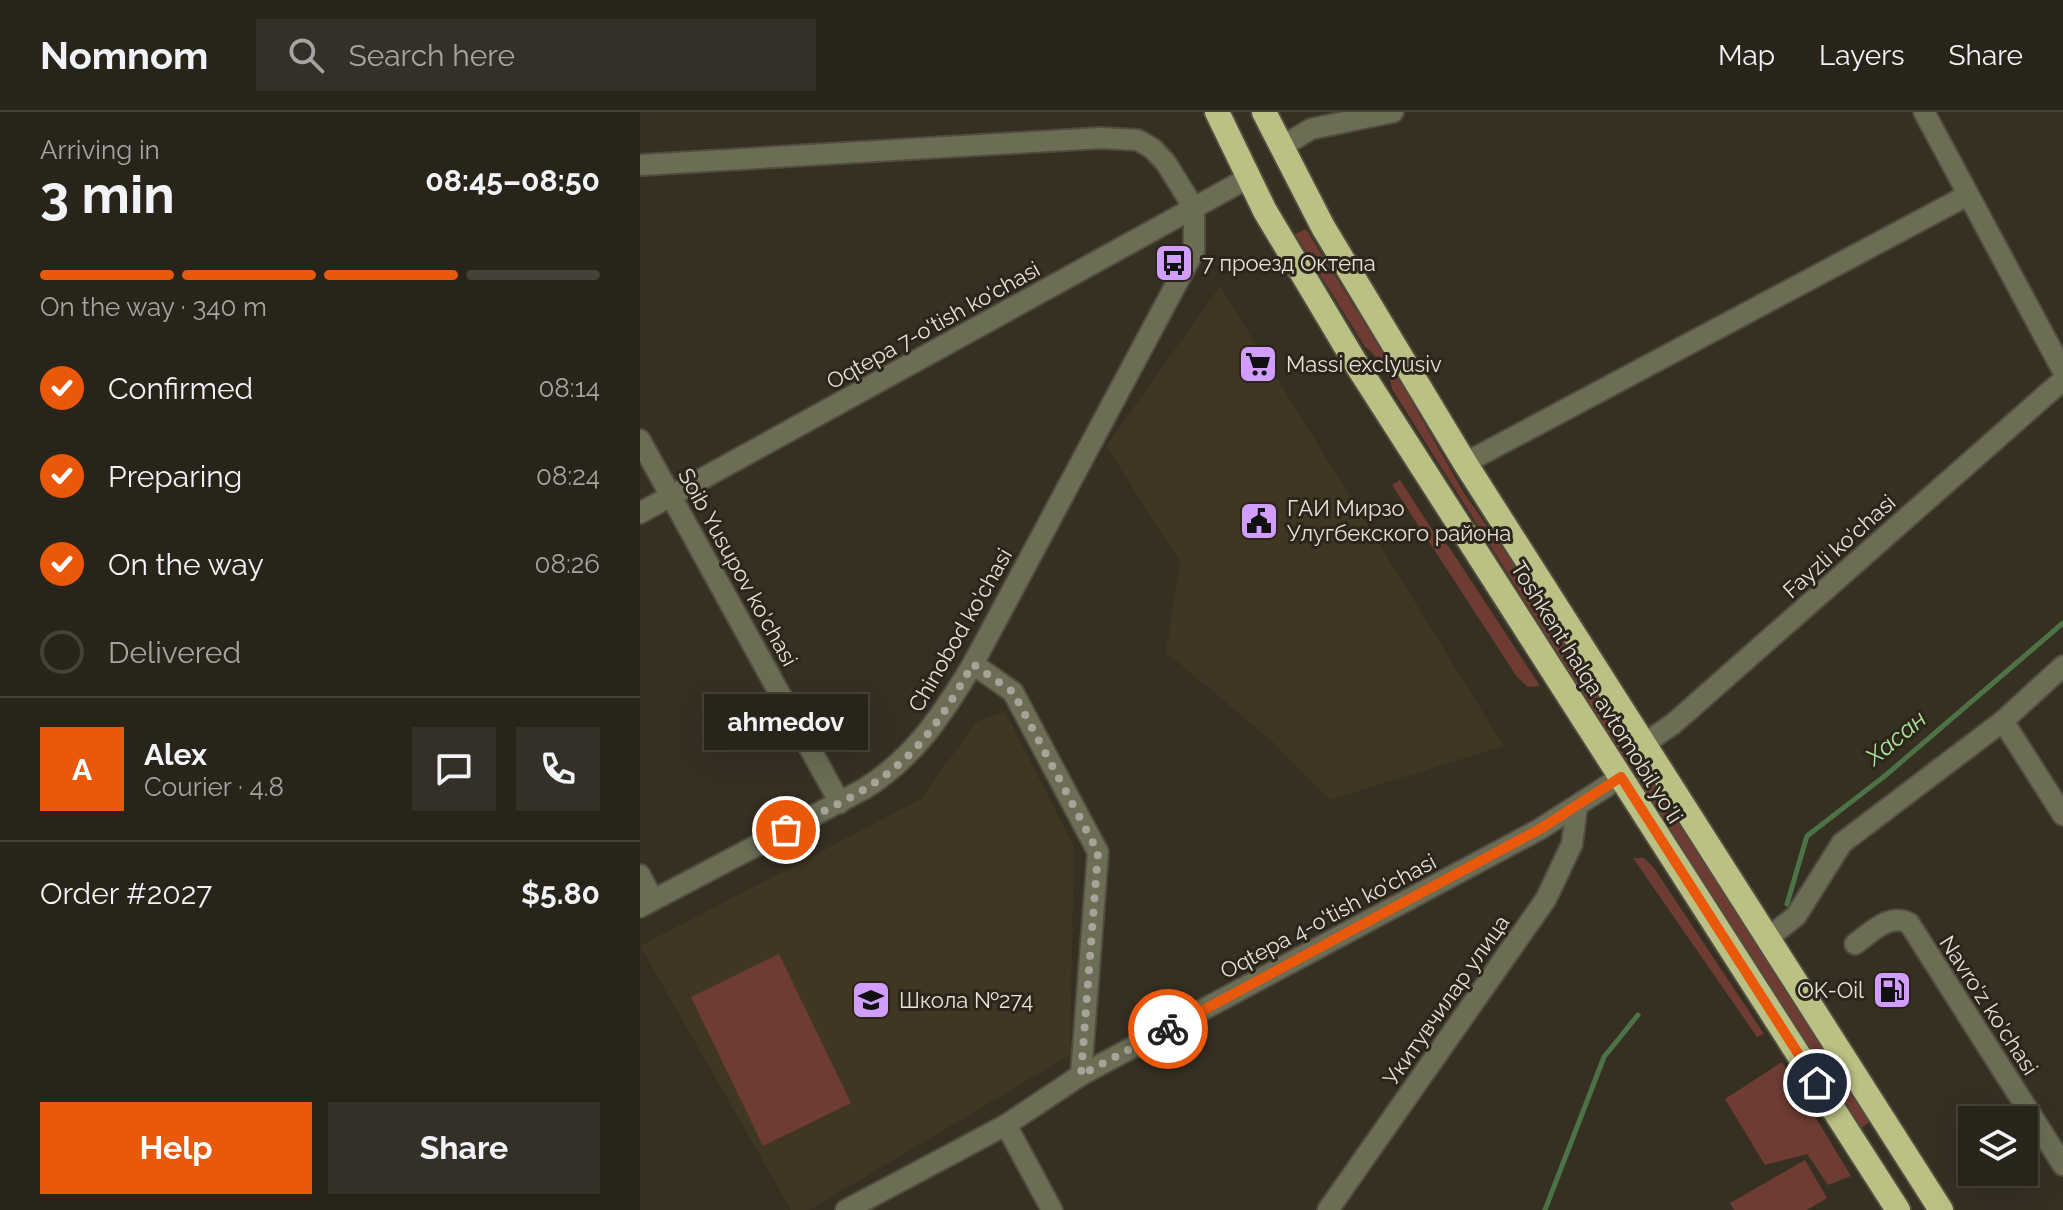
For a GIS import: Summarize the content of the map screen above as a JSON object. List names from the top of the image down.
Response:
{
  "streets": {
    "highway": ["Toshkent halqa avtomobil yo'li"],
    "street": [
      "Oqtepa 7-o'tish ko'chasi",
      "Fayzli ko'chasi",
      "Soib Yusupov ko'chasi",
      "Chinobod ko'chasi",
      "Oqtepa 4-o'tish ko'chasi",
      "Укитувчилар улица",
      "Navro'z ko'chasi"
    ]
  },
  "crossings": [
    ["Oqtepa 7-o'tish ko'chasi", "Soib Yusupov ko'chasi"],
    ["Oqtepa 7-o'tish ko'chasi", "Chinobod ko'chasi"],
    ["Oqtepa 7-o'tish ko'chasi", "Toshkent halqa avtomobil yo'li"],
    ["Fayzli ko'chasi", "Toshkent halqa avtomobil yo'li"],
    ["Soib Yusupov ko'chasi", "Chinobod ko'chasi"],
    ["Toshkent halqa avtomobil yo'li", "Oqtepa 4-o'tish ko'chasi"],
    ["Oqtepa 4-o'tish ko'chasi", "Укитувчилар улица"]
  ],
  "water": ["Хасан"],
  "places": {
    "bus stop": ["7 проезд Октепа"],
    "supermarket": ["Massi exclyusiv"],
    "public building": ["ГАИ Мирзо Улугбекского района"],
    "other": ["ahmedov"],
    "fuel station": ["OK-Oil"],
    "school or university": ["Школа №274"]
  },
  "page": {
    "header": "Nomnom",
    "search": "Search here",
    "nav": ["Map", "Layers", "Share"],
    "heading": ["3 min", "Arriving in", "08:45–08:50"],
    "panel": [
      "Alex",
      "Courier · 4.8",
      "Order #2027",
      "$5.80"
    ],
    "bar": "On the way · 340 m",
    "list": [
      ["Confirmed", "08:14"],
      ["Preparing", "08:24"],
      ["On the way", "08:26"],
      "Delivered"
    ],
    "bubble": "ahmedov",
    "round": "A",
    "buttons": ["Help", "Share"]
  }
}
